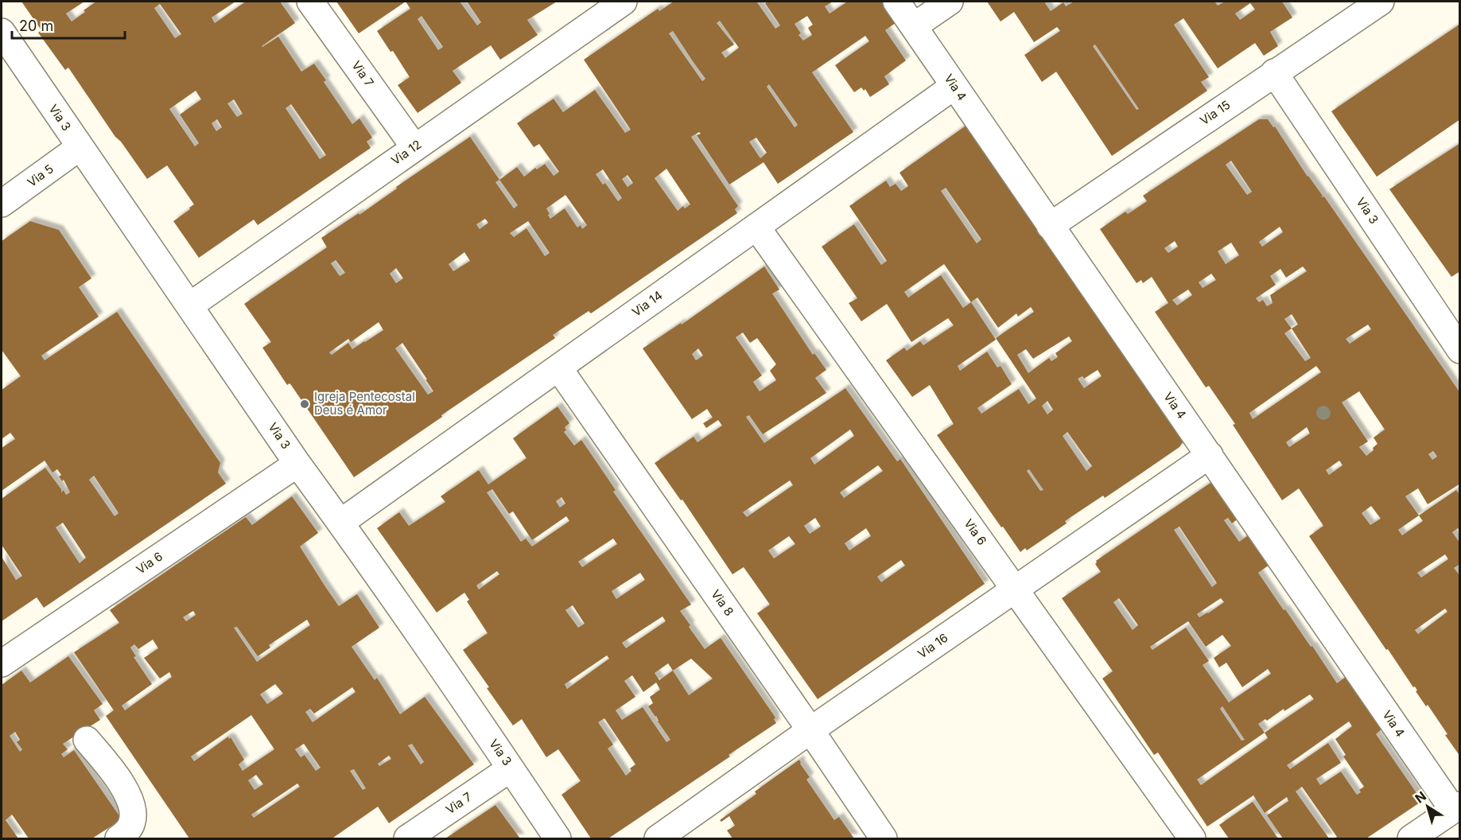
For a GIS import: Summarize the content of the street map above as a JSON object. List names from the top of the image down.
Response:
{
  "streets": {
    "street": [
      "Via 7",
      "Via 4",
      "Via 15",
      "Via 3",
      "Via 12",
      "Via 5",
      "Via 14",
      "Via 6",
      "Via 8",
      "Via 16"
    ]
  },
  "crossings": [
    ["Via 7", "Via 3"],
    ["Via 7", "Via 12"],
    ["Via 4", "Via 15"],
    ["Via 4", "Via 14"],
    ["Via 4", "Via 16"],
    ["Via 15", "Via 3"],
    ["Via 3", "Via 12"],
    ["Via 3", "Via 5"],
    ["Via 3", "Via 14"],
    ["Via 3", "Via 6"],
    ["Via 14", "Via 6"],
    ["Via 14", "Via 8"],
    ["Via 6", "Via 16"],
    ["Via 8", "Via 16"]
  ],
  "places": ["Igreja Pentecostal Deus é Amor"],
  "scale_bar": "20 m",
  "north": "top left"
}
